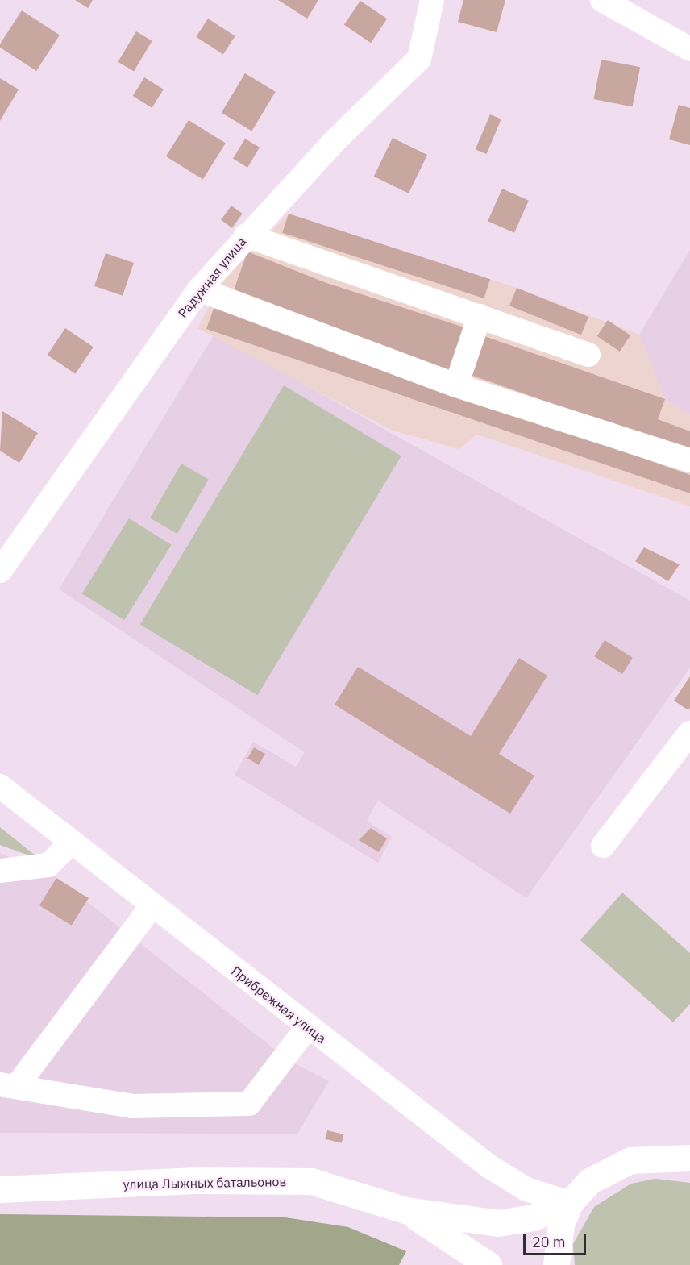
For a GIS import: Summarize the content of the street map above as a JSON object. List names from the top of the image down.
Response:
{
  "streets": {
    "main road": ["улица Лыжных батальонов"],
    "street": ["Радужная улица", "Прибрежная улица"]
  },
  "scale_bar": "20 m"
}
